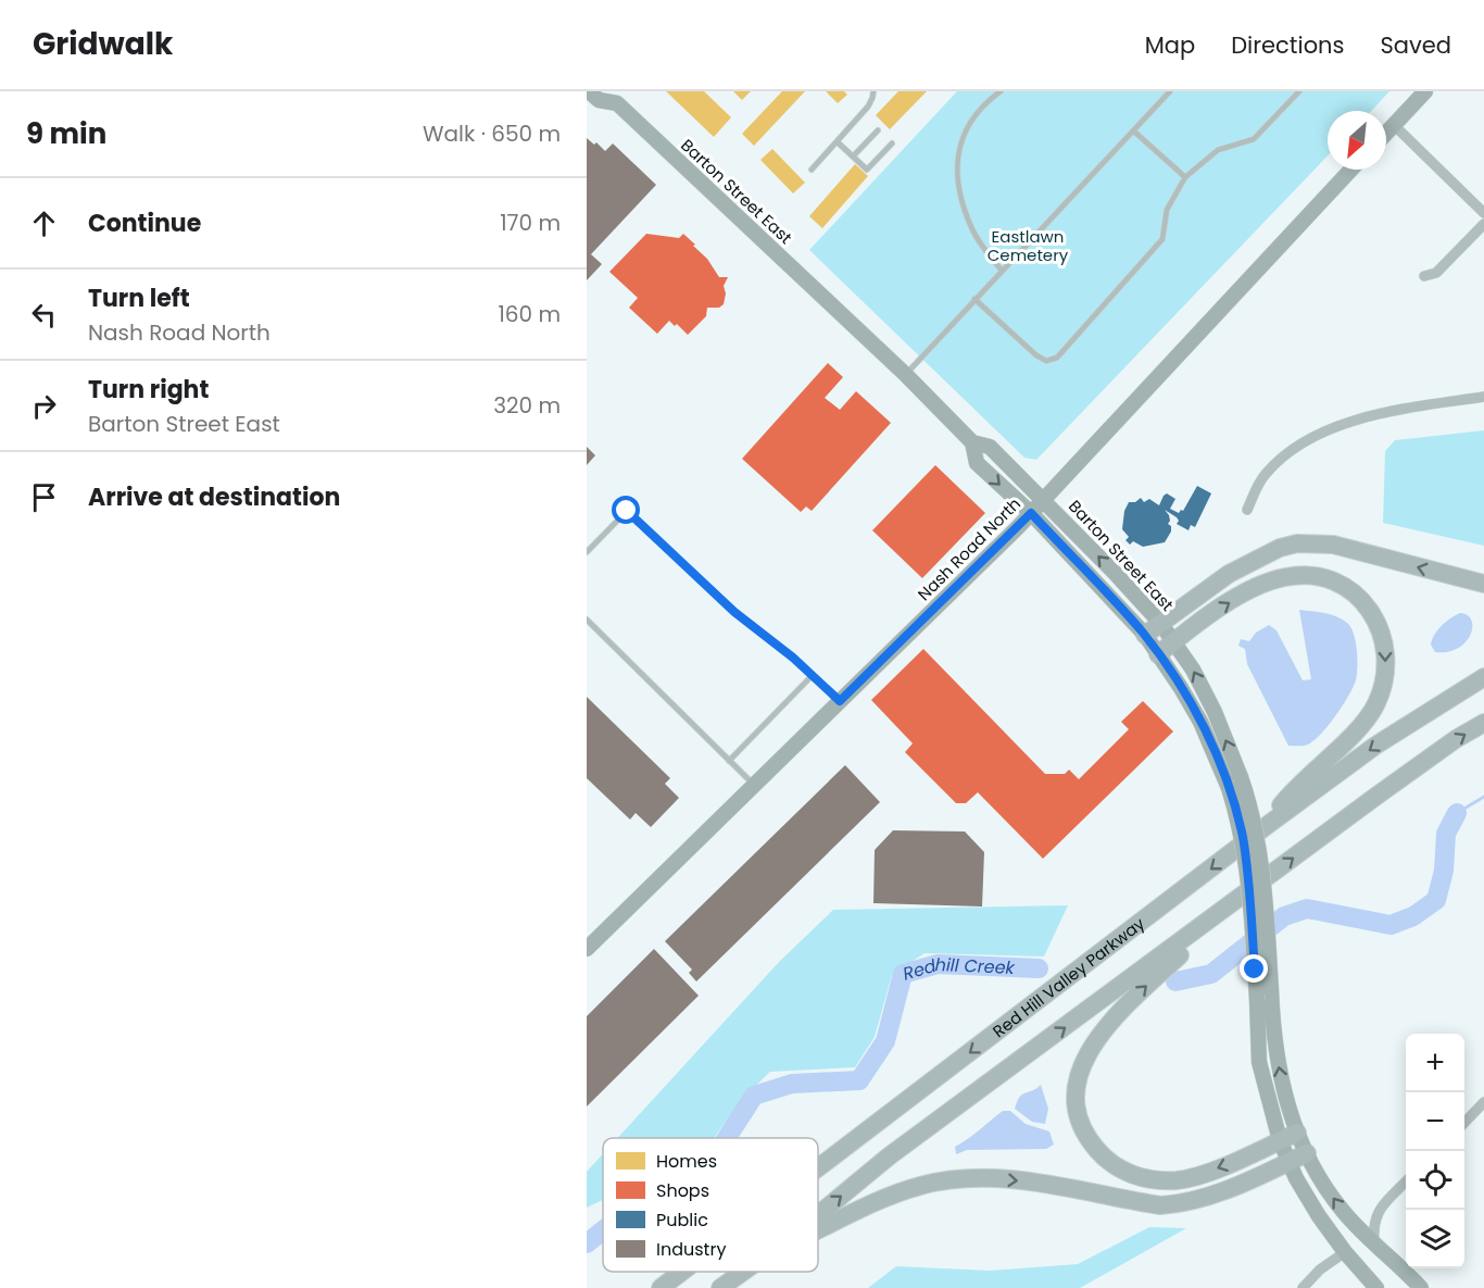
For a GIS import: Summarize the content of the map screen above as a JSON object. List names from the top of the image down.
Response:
{
  "streets": {
    "highway": ["Red Hill Valley Parkway"],
    "main road": ["Barton Street East", "Nash Road North"]
  },
  "crossings": [
    ["Barton Street East", "Nash Road North"]
  ],
  "water": ["Redhill Creek"],
  "parks": ["Eastlawn Cemetery"],
  "legend": [
    "Homes",
    "Shops",
    "Public",
    "Industry"
  ],
  "north": "bottom left",
  "page": {
    "header": "Gridwalk",
    "nav": ["Map", "Directions", "Saved"],
    "heading": ["9 min", "Walk · 650 m"],
    "list": [
      ["Continue", "170 m"],
      ["Turn left", "Nash Road North", "160 m"],
      ["Turn right", "Barton Street East", "320 m"],
      "Arrive at destination"
    ],
    "map_buttons": ["+", "−"]
  }
}
